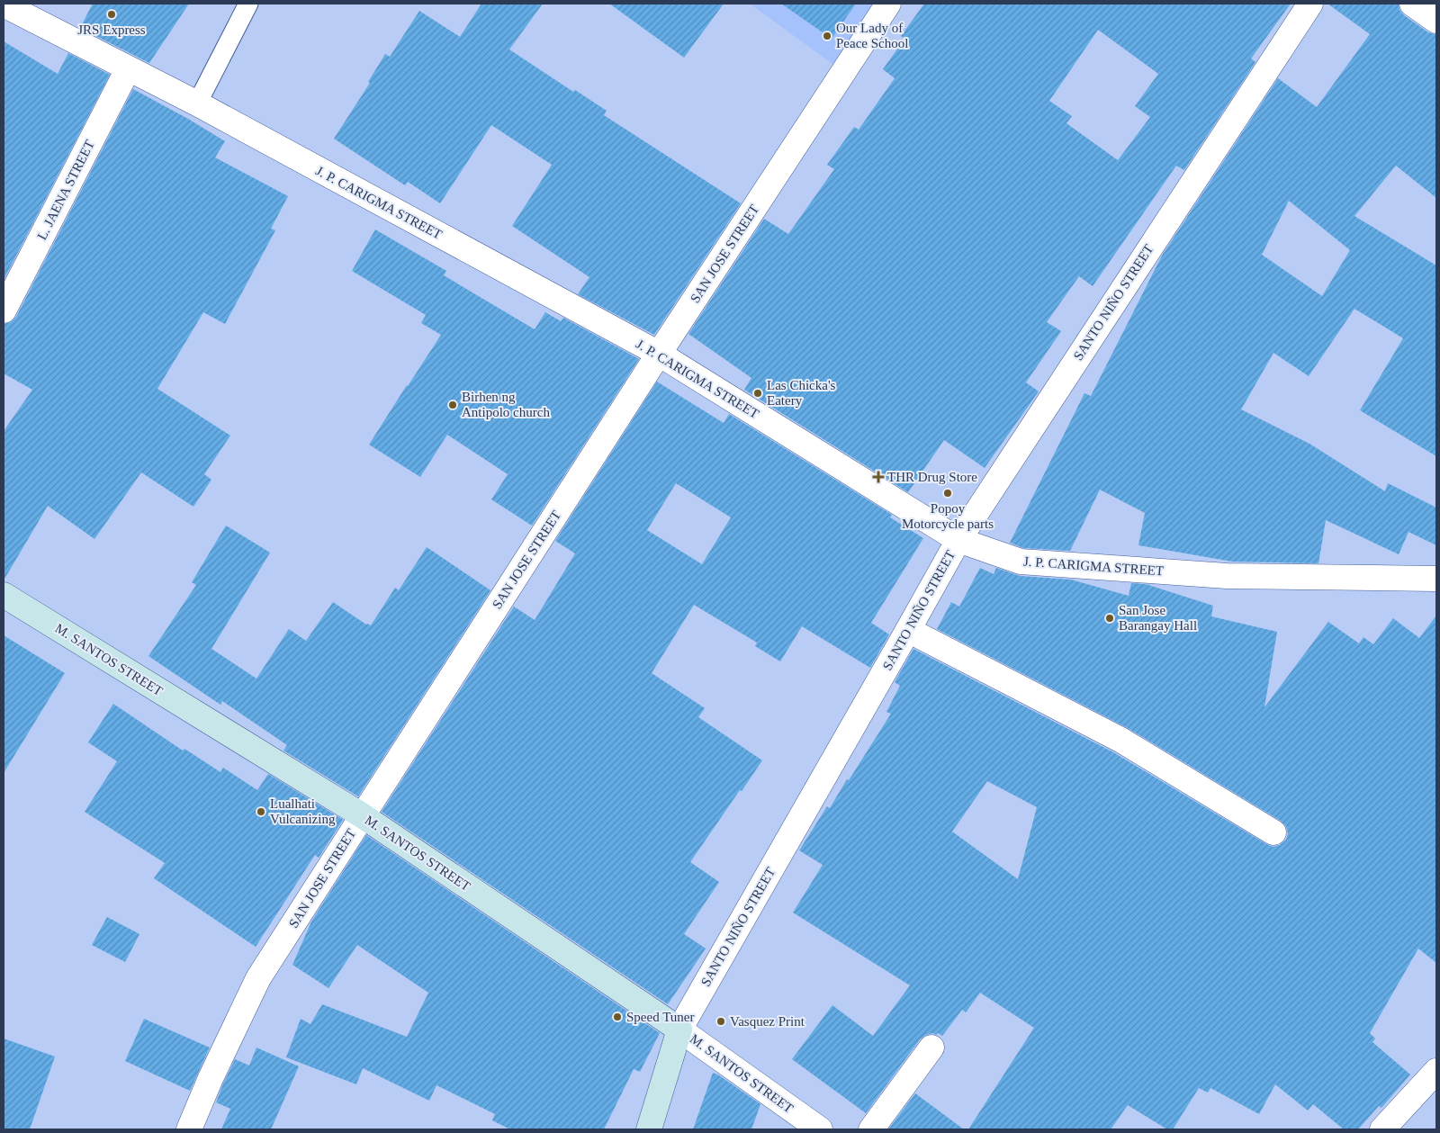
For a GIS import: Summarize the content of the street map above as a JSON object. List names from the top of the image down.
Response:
{
  "streets": {
    "main road": ["SANTO NIÑO STREET", "M. SANTOS STREET"],
    "street": ["L. JAENA STREET", "J. P. CARIGMA STREET", "SAN JOSE STREET"]
  },
  "crossings": [
    ["L. JAENA STREET", "J. P. CARIGMA STREET"],
    ["J. P. CARIGMA STREET", "SAN JOSE STREET"],
    ["J. P. CARIGMA STREET", "SANTO NIÑO STREET"],
    ["SAN JOSE STREET", "M. SANTOS STREET"],
    ["SANTO NIÑO STREET", "M. SANTOS STREET"]
  ],
  "places": {
    "other": [
      "JRS Express",
      "Our Lady of Peace School",
      "Las Chicka's Eatery",
      "Birhen ng Antipolo church",
      "Popoy Motorcycle parts",
      "San Jose Barangay Hall",
      "Lualhati Vulcanizing",
      "Speed Tuner",
      "Vasquez Print"
    ],
    "health": ["THR Drug Store"]
  }
}
